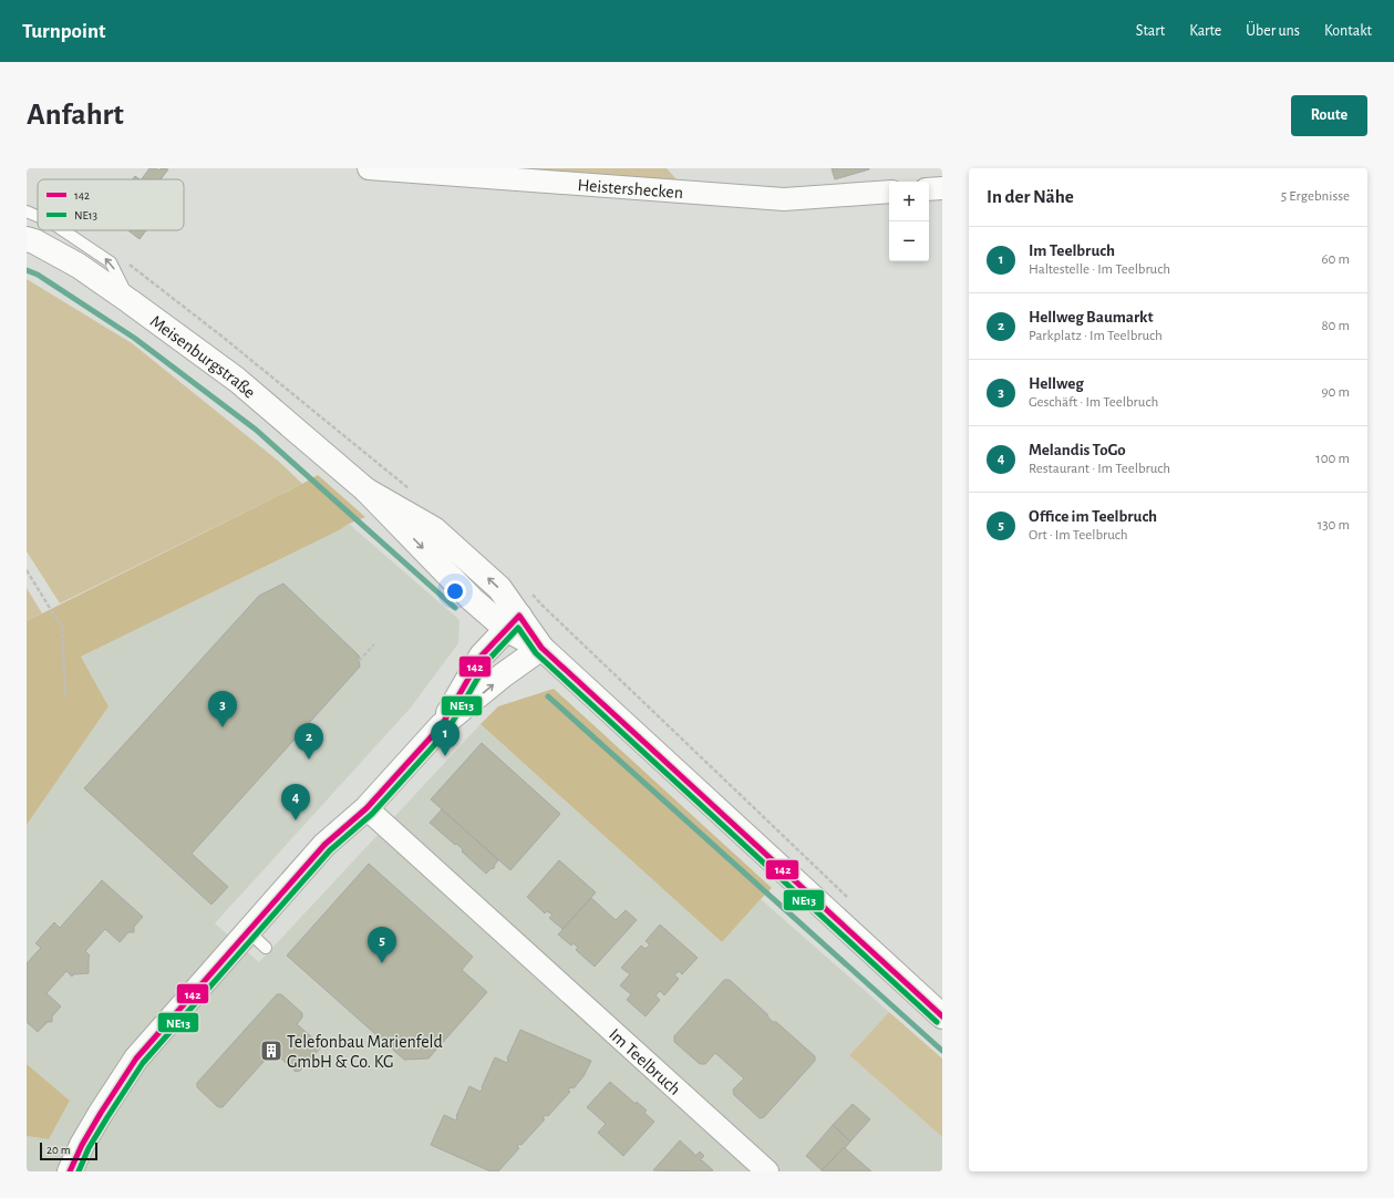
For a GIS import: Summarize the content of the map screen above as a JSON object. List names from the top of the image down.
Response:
{
  "streets": {
    "main road": ["Meisenburgstraße"],
    "street": ["Heistershecken", "Im Teelbruch"]
  },
  "places": {
    "building": ["Telefonbau Marienfeld GmbH & Co. KG"]
  },
  "lines": ["transit line 142", "transit line NE13"],
  "legend": ["142", "NE13"],
  "scale_bar": "20 m",
  "page": {
    "header": "Turnpoint",
    "nav": [
      "Start",
      "Karte",
      "Über uns",
      "Kontakt"
    ],
    "buttons": "Route",
    "title": "Anfahrt",
    "heading": ["In der Nähe", "5 Ergebnisse"],
    "map_buttons": ["+", "−"],
    "list": [
      {
        "mark": "1",
        "name": "Im Teelbruch",
        "note": "Haltestelle · Im Teelbruch",
        "value": "60 m"
      },
      {
        "mark": "2",
        "name": "Hellweg Baumarkt",
        "note": "Parkplatz · Im Teelbruch",
        "value": "80 m"
      },
      {
        "mark": "3",
        "name": "Hellweg",
        "note": "Geschäft · Im Teelbruch",
        "value": "90 m"
      },
      {
        "mark": "4",
        "name": "Melandis ToGo",
        "note": "Restaurant · Im Teelbruch",
        "value": "100 m"
      },
      {
        "mark": "5",
        "name": "Office im Teelbruch",
        "note": "Ort · Im Teelbruch",
        "value": "130 m"
      }
    ],
    "pins": [
      "3",
      "1",
      "2",
      "4",
      "5"
    ],
    "scale": "20 m"
  }
}
